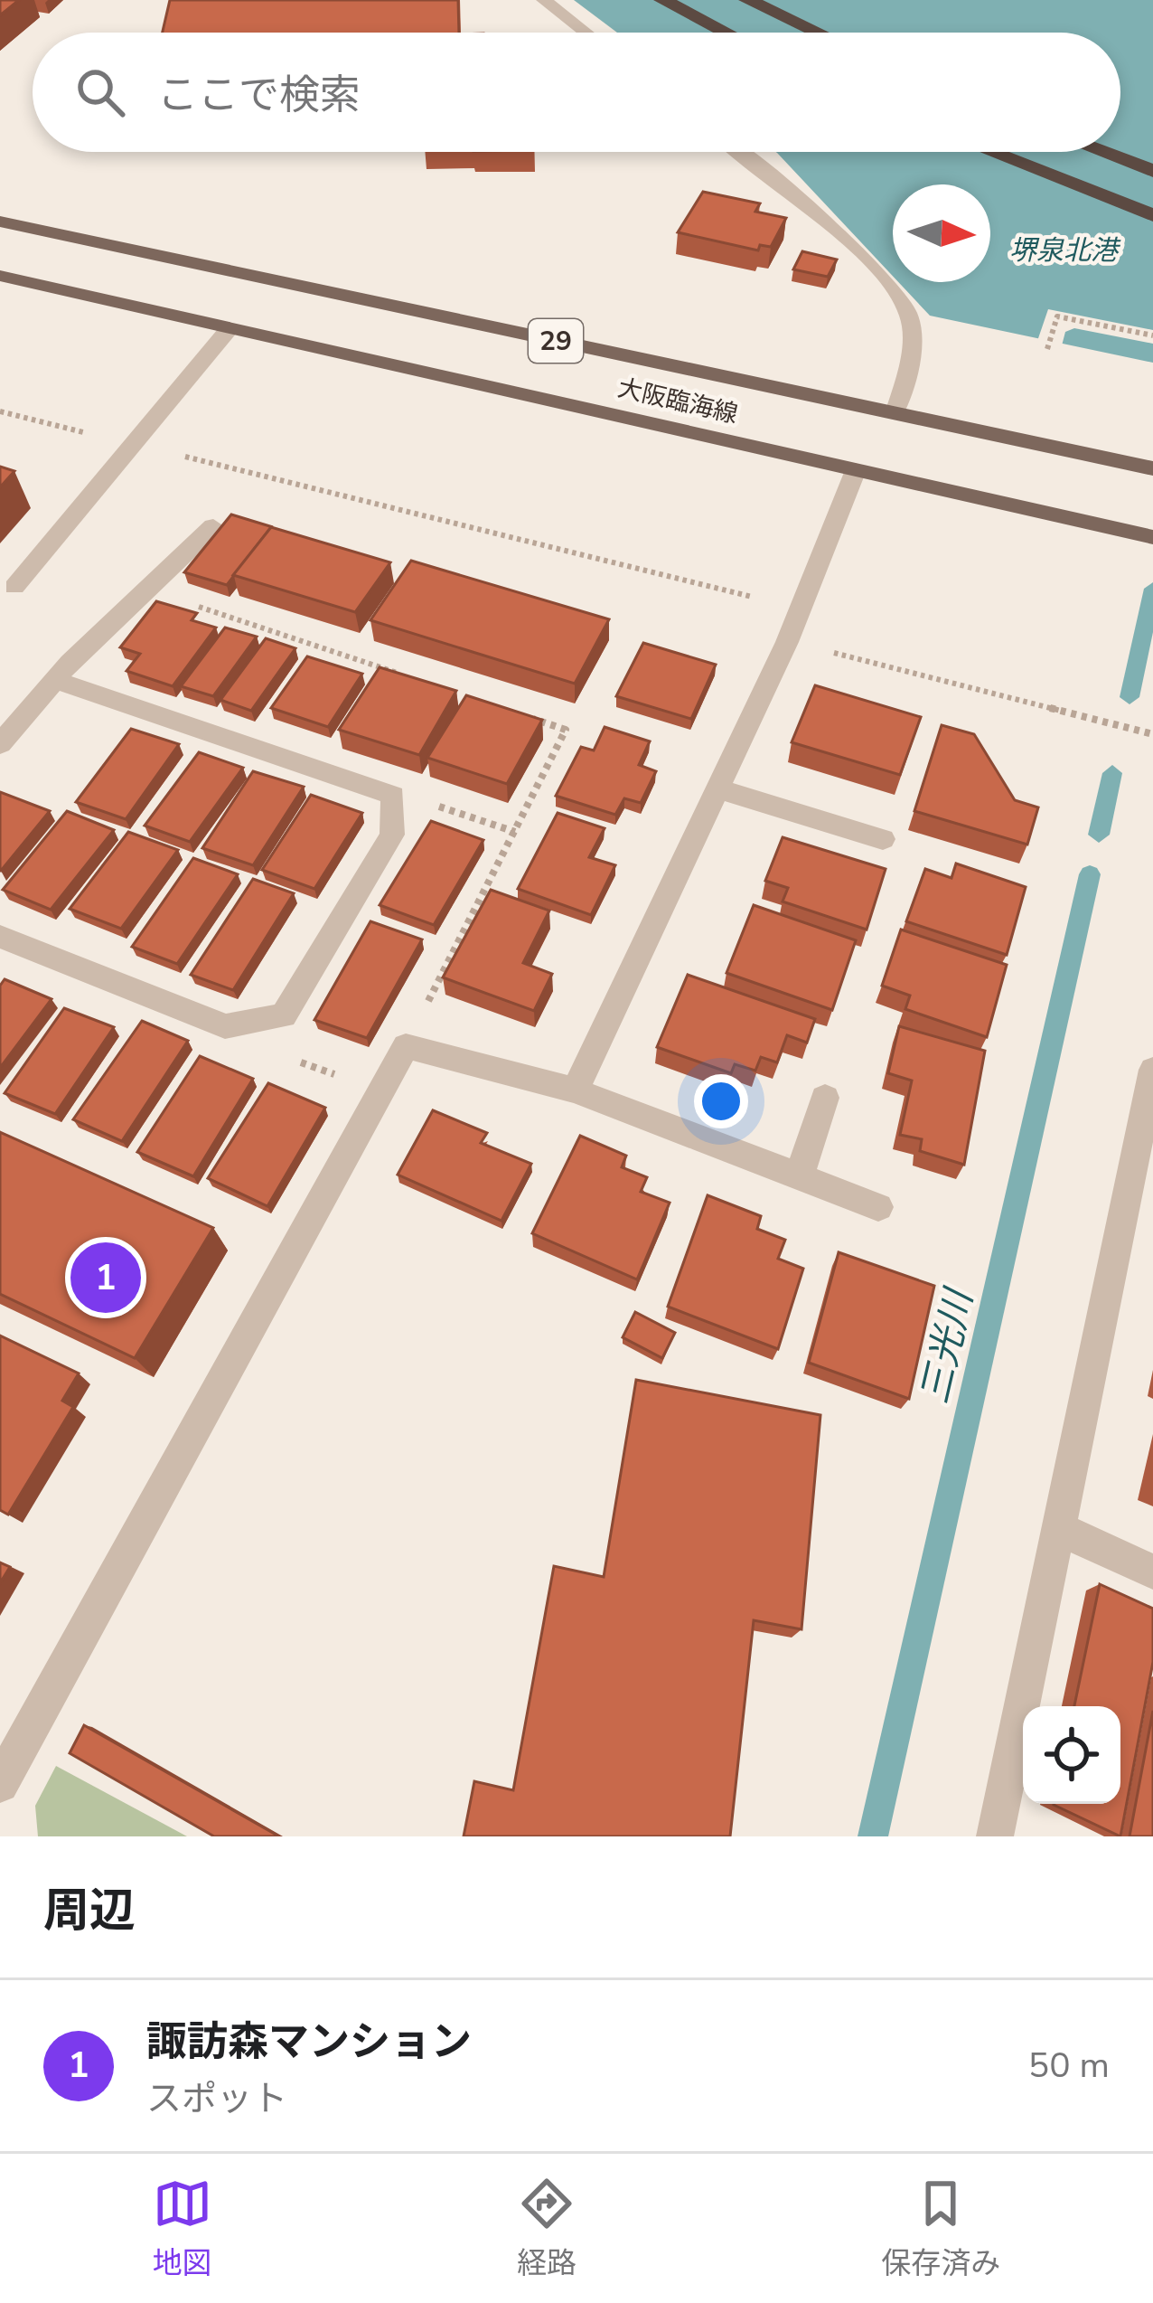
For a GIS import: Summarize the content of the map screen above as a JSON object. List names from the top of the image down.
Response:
{
  "streets": {
    "main road": ["29", "大阪臨海線"]
  },
  "water": ["堺泉北港", "三光川"],
  "north": "right",
  "page": {
    "search": "ここで検索",
    "pins": "1",
    "heading": "周辺",
    "list": [
      {
        "mark": "1",
        "name": "諏訪森マンション",
        "note": "スポット",
        "value": "50 m"
      }
    ],
    "nav": ["地図", "経路", "保存済み"]
  }
}
